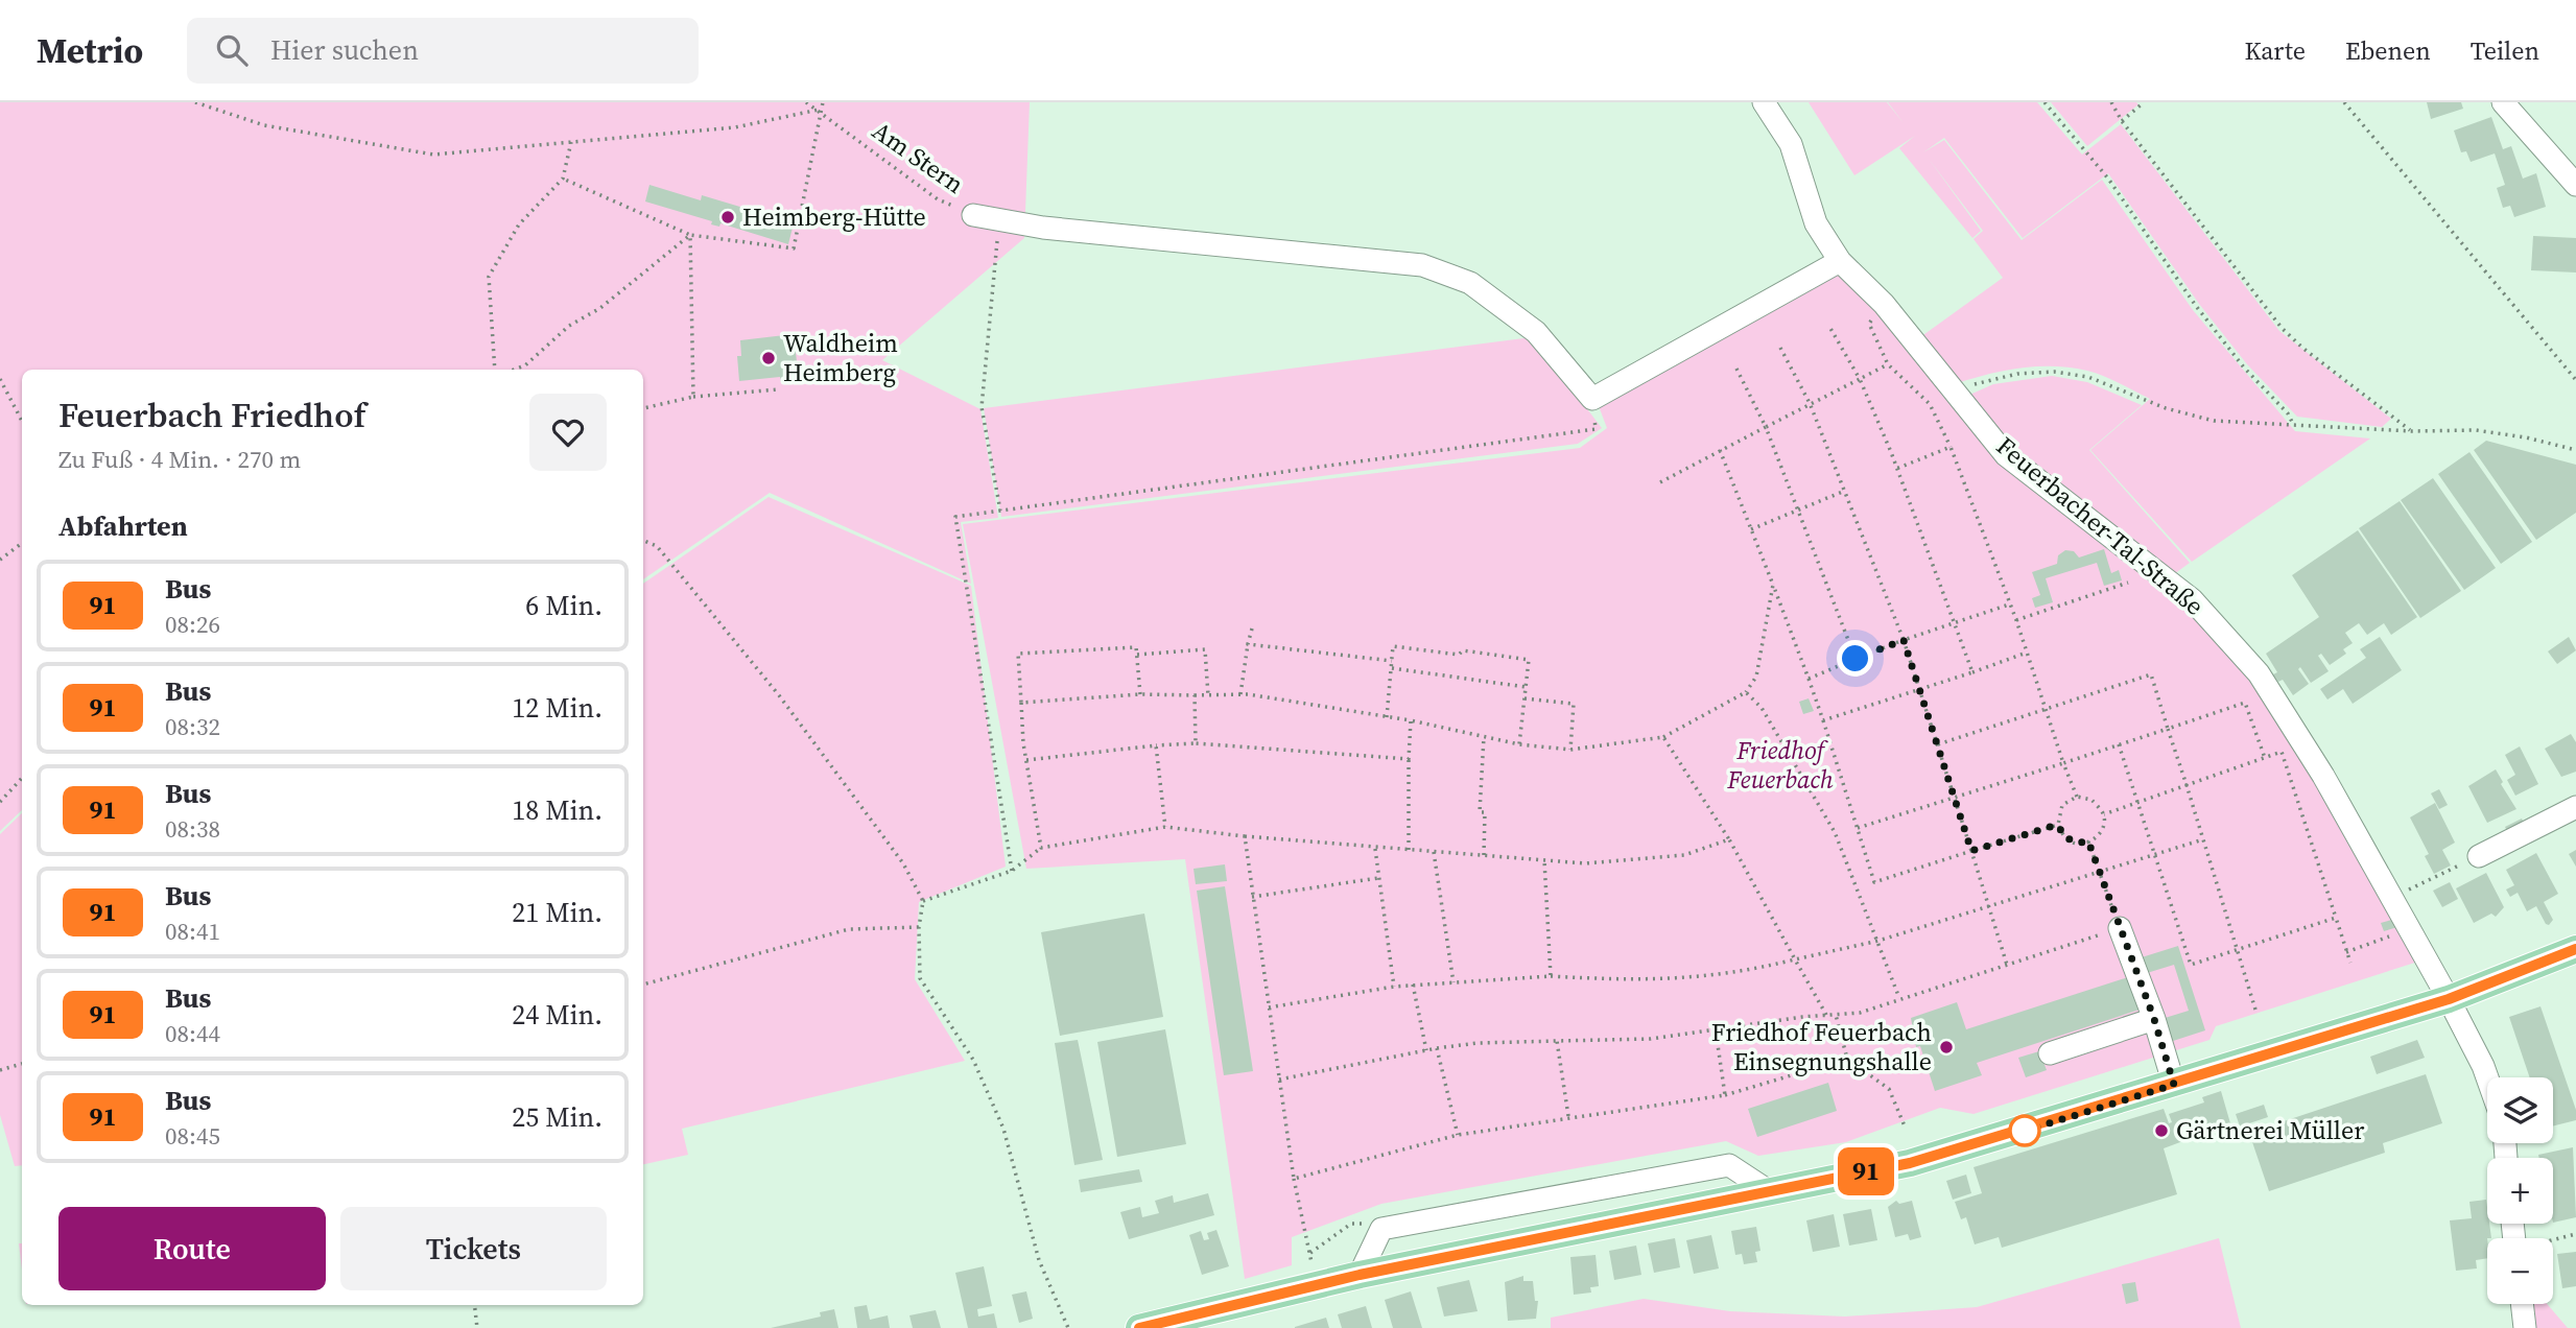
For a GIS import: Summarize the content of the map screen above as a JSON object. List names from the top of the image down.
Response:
{
  "streets": {
    "street": ["Feuerbacher-Tal-Straße"],
    "path": ["Am Stern"]
  },
  "parks": ["Friedhof Feuerbach"],
  "places": [
    "Heimberg-Hütte",
    "Waldheim Heimberg",
    "Friedhof Feuerbach Einsegnungshalle",
    "Gärtnerei Müller"
  ],
  "lines": ["bus line 91"],
  "page": {
    "header": "Metrio",
    "search": "Hier suchen",
    "nav": ["Karte", "Ebenen", "Teilen"],
    "on_map": "91",
    "heading": [
      ["Feuerbach Friedhof", "Zu Fuß · 4 Min. · 270 m"],
      "Abfahrten"
    ],
    "list": [
      {
        "mark": "91",
        "name": "Bus",
        "note": "08:26",
        "value": "6 Min."
      },
      {
        "mark": "91",
        "name": "Bus",
        "note": "08:32",
        "value": "12 Min."
      },
      {
        "mark": "91",
        "name": "Bus",
        "note": "08:38",
        "value": "18 Min."
      },
      {
        "mark": "91",
        "name": "Bus",
        "note": "08:41",
        "value": "21 Min."
      },
      {
        "mark": "91",
        "name": "Bus",
        "note": "08:44",
        "value": "24 Min."
      },
      {
        "mark": "91",
        "name": "Bus",
        "note": "08:45",
        "value": "25 Min."
      }
    ],
    "map_buttons": ["+", "−"],
    "buttons": ["Route", "Tickets"]
  }
}
